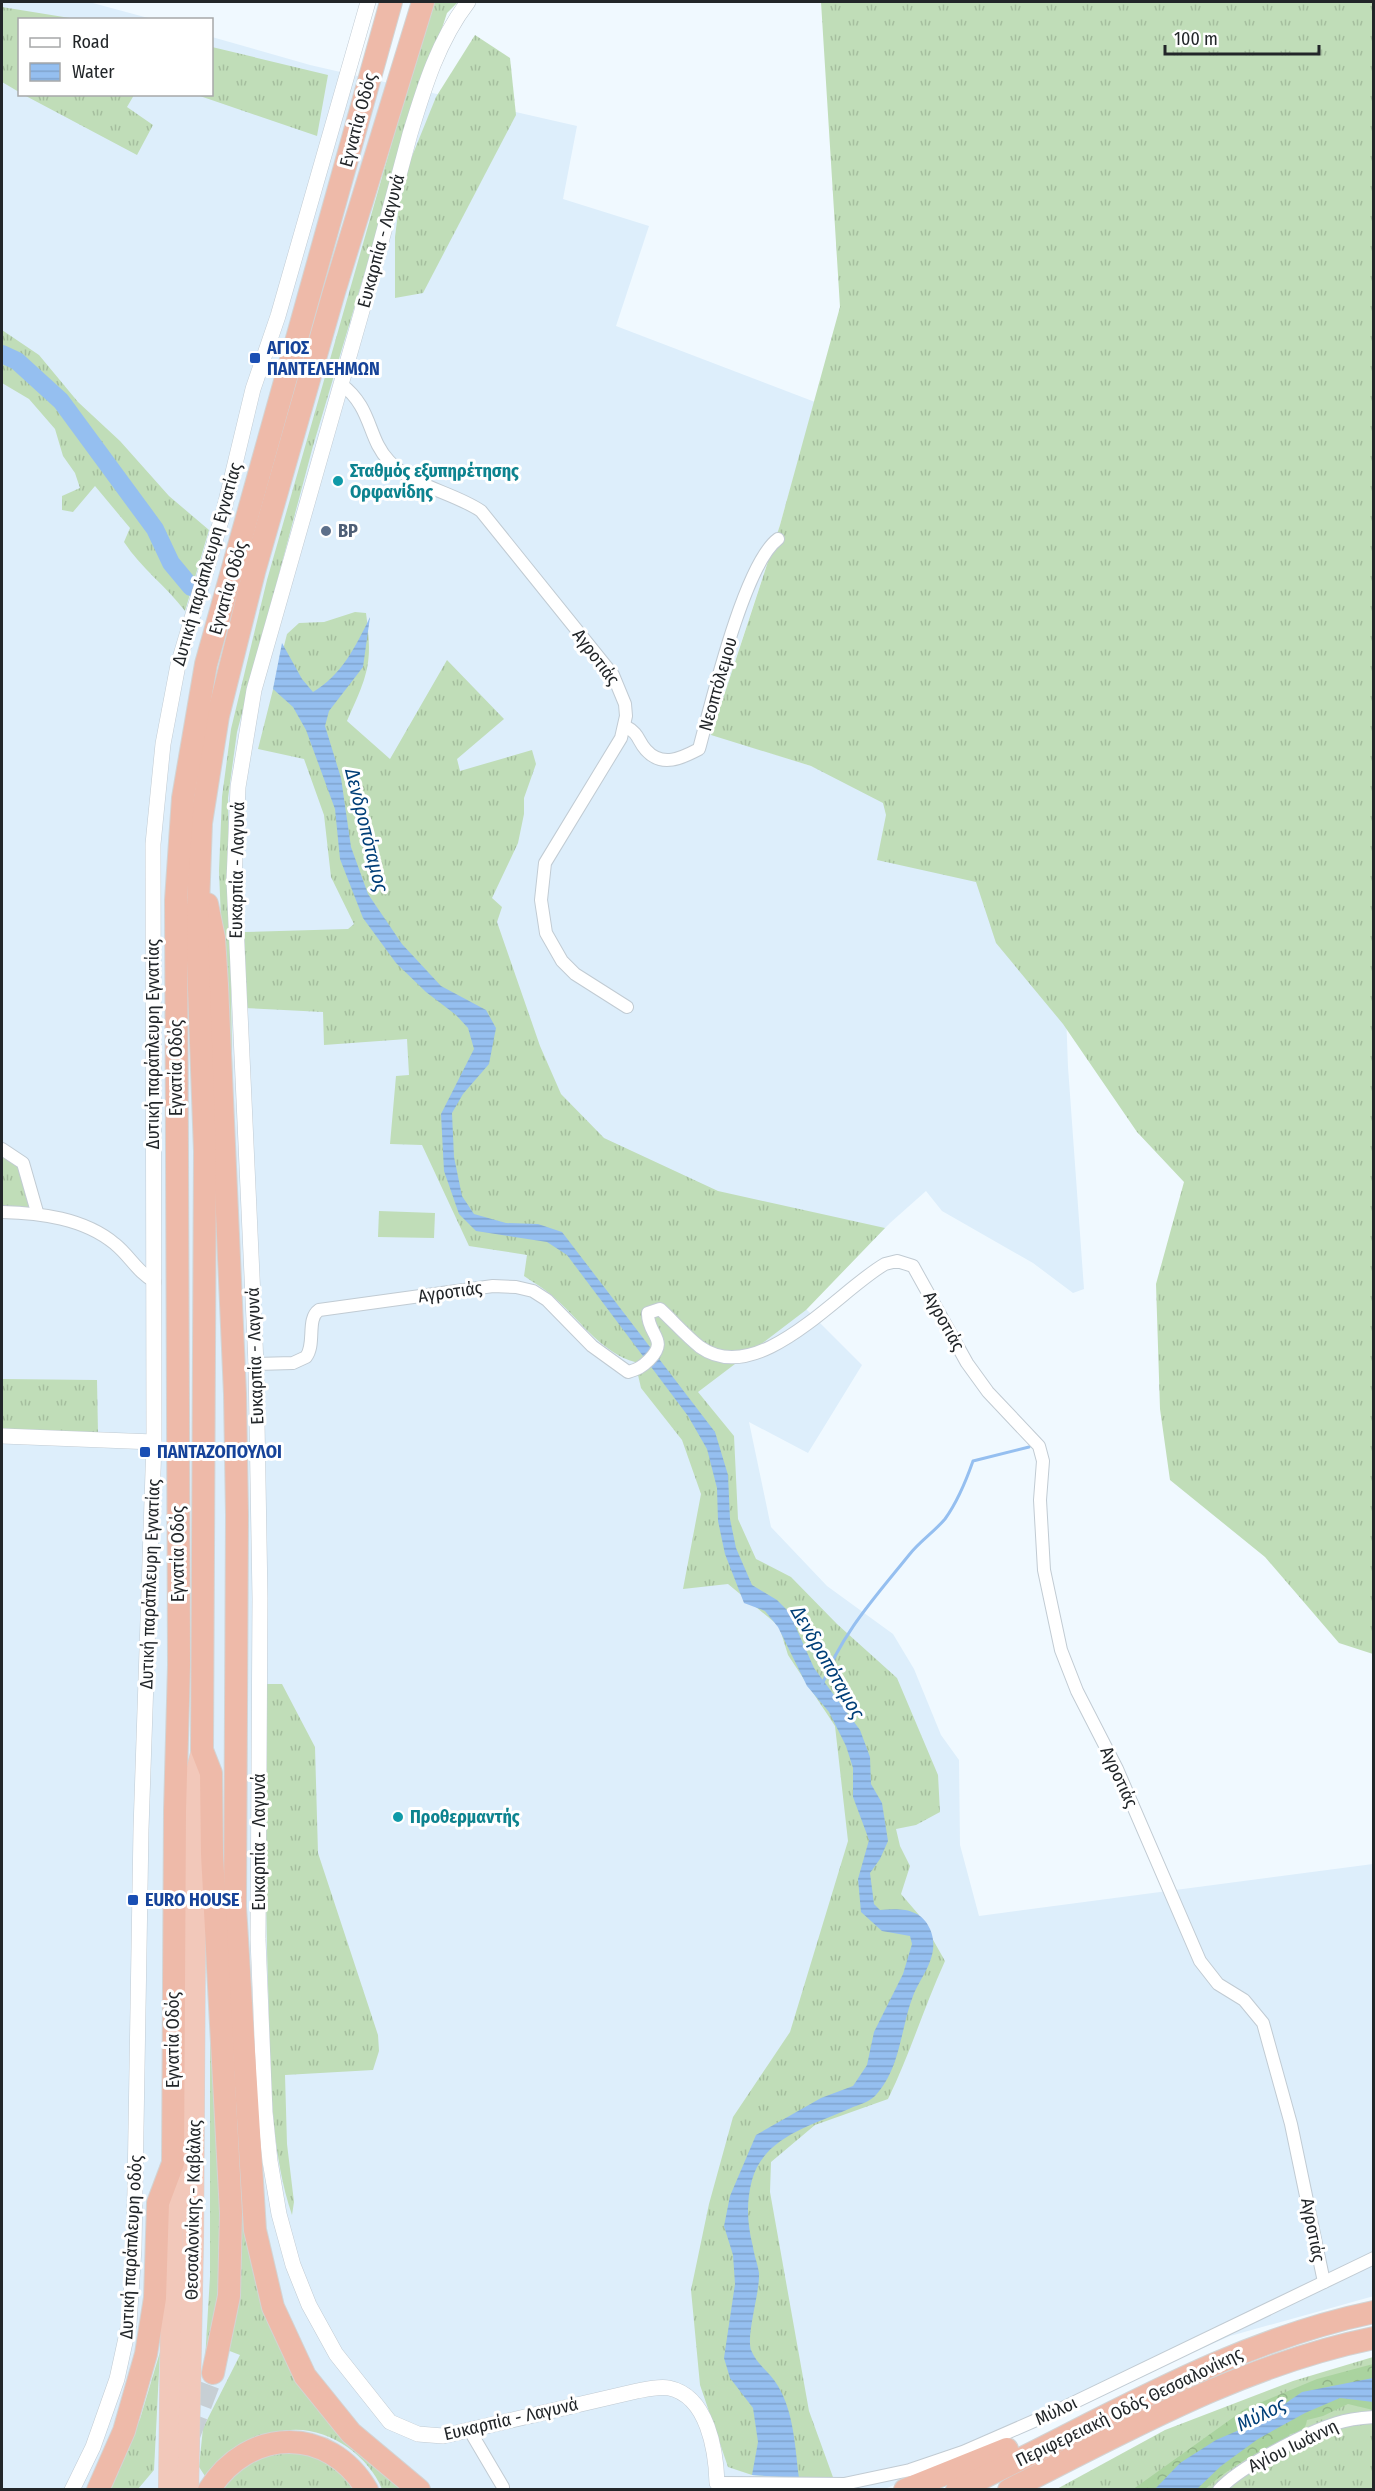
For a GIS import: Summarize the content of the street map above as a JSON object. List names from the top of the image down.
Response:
{
  "streets": {
    "highway": ["Εγνατία Οδός", "Θεσσαλονίκης - Καβάλας", "Περιφερειακή Οδός Θεσσαλονίκης"],
    "street": [
      "Ευκαρπία - Λαγυνά",
      "Δυτική παράπλευρη Εγνατίας",
      "Αγροτιάς",
      "Νεοπτόλεμου",
      "Δυτική παράπλευρη οδός",
      "Μύλοι",
      "Αγίου Ιωάννη"
    ]
  },
  "crossings": [
    ["Εγνατία Οδός", "Θεσσαλονίκης - Καβάλας"],
    ["Ευκαρπία - Λαγυνά", "Αγροτιάς"],
    ["Ευκαρπία - Λαγυνά", "Μύλοι"],
    ["Δυτική παράπλευρη Εγνατίας", "Δυτική παράπλευρη οδός"],
    ["Αγροτιάς", "Νεοπτόλεμου"],
    ["Αγροτιάς", "Μύλοι"]
  ],
  "water": ["Δενδροπόταμος", "Μύλος"],
  "places": {
    "transit": ["ΑΓΙΟΣ ΠΑΝΤΕΛΕΗΜΩΝ", "ΠΑΝΤΑΖΟΠΟΥΛΟΙ", "EURO HOUSE"],
    "other": ["Σταθμός εξυπηρέτησης Ορφανίδης", "BP", "Προθερμαντής"]
  },
  "legend": ["Road", "Water"],
  "scale_bar": "100 m"
}
